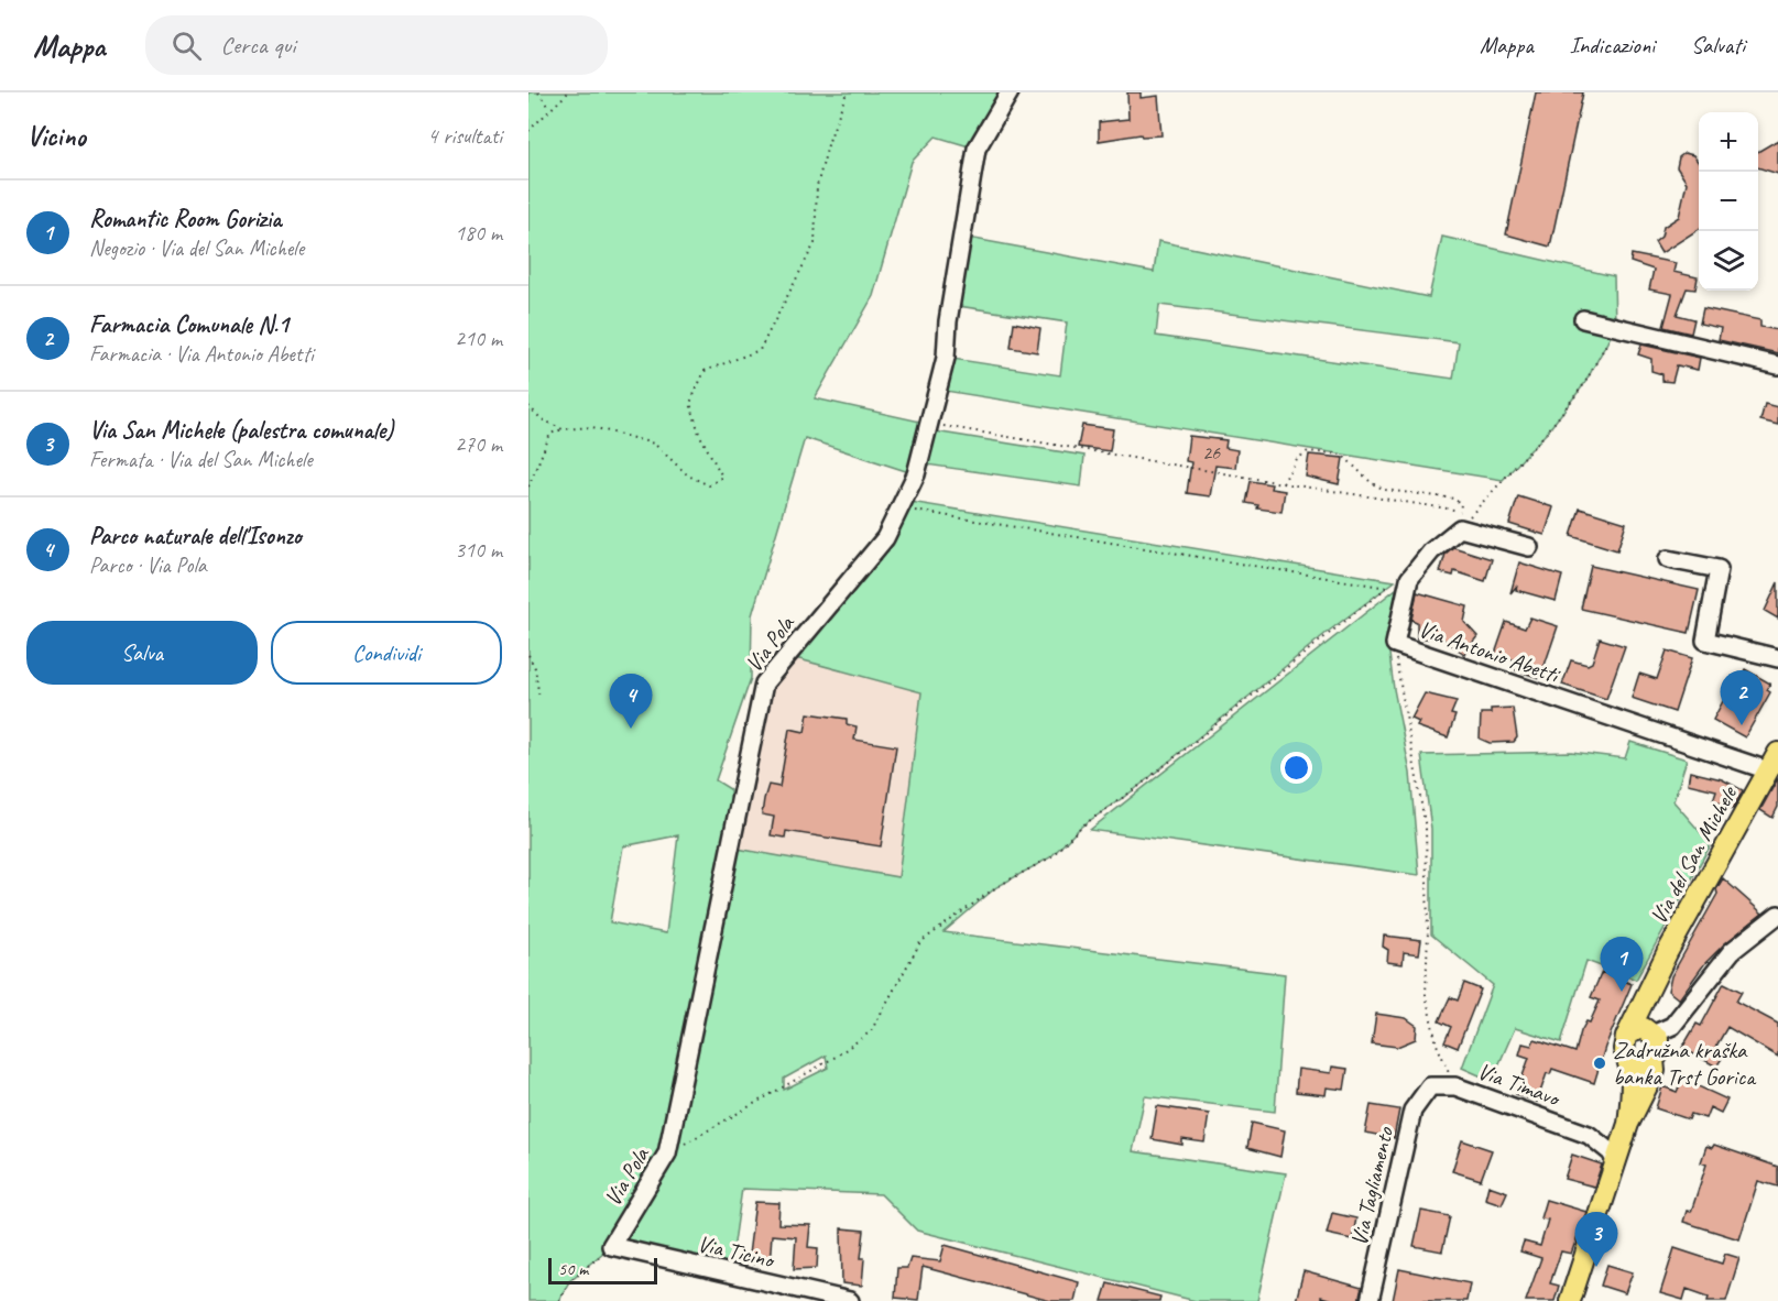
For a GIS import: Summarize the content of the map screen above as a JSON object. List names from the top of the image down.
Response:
{
  "streets": {
    "main road": ["Via del San Michele"],
    "street": [
      "Via Pola",
      "Via Antonio Abetti",
      "Via Timavo",
      "Via Tagliamento",
      "Via Ticino"
    ]
  },
  "crossings": [
    ["Via Pola", "Via Ticino"],
    ["Via Antonio Abetti", "Via del San Michele"],
    ["Via del San Michele", "Via Timavo"],
    ["Via Timavo", "Via Tagliamento"]
  ],
  "places": ["Zadružna kraška banka Trst Gorica"],
  "house_numbers": ["26"],
  "scale_bar": "50 m",
  "page": {
    "header": "Mappa",
    "search": "Cerca qui",
    "nav": ["Mappa", "Indicazioni", "Salvati"],
    "heading": ["Vicino", "4 risultati"],
    "map_buttons": ["+", "−"],
    "list": [
      {
        "mark": "1",
        "name": "Romantic Room Gorizia",
        "note": "Negozio · Via del San Michele",
        "value": "180 m"
      },
      {
        "mark": "2",
        "name": "Farmacia Comunale N.1",
        "note": "Farmacia · Via Antonio Abetti",
        "value": "210 m"
      },
      {
        "mark": "3",
        "name": "Via San Michele (palestra comunale)",
        "note": "Fermata · Via del San Michele",
        "value": "270 m"
      },
      {
        "mark": "4",
        "name": "Parco naturale dell'Isonzo",
        "note": "Parco · Via Pola",
        "value": "310 m"
      }
    ],
    "buttons": ["Salva", "Condividi"],
    "pins": [
      "2",
      "4",
      "1",
      "3"
    ],
    "scale": "50 m"
  }
}
